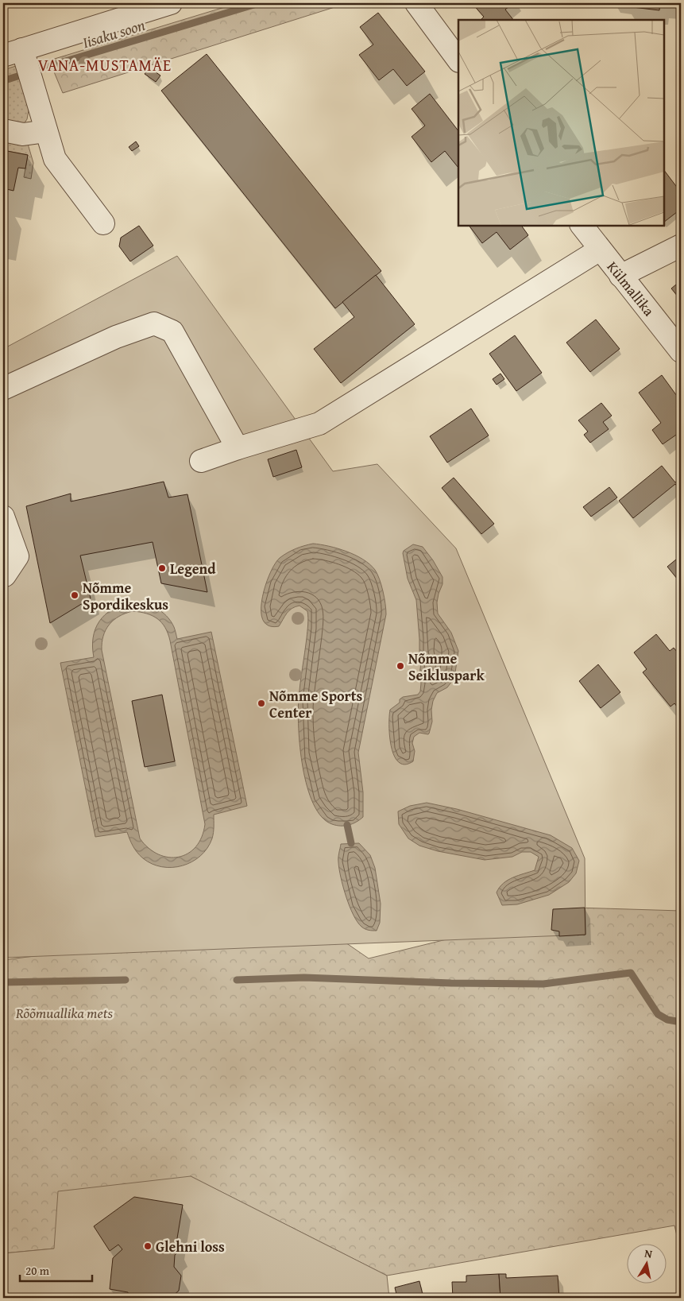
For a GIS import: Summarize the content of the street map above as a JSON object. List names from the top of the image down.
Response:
{
  "streets": {
    "street": ["Külmallika"]
  },
  "districts": ["VANA-MUSTAMÄE"],
  "water": ["Iisaku soon"],
  "parks": ["Rõõmuallika mets"],
  "places": [
    "Legend",
    "Nõmme Spordikeskus",
    "Nõmme Seikluspark",
    "Nõmme Sports Center",
    "Glehni loss"
  ],
  "scale_bar": "20 m",
  "north": "top"
}
